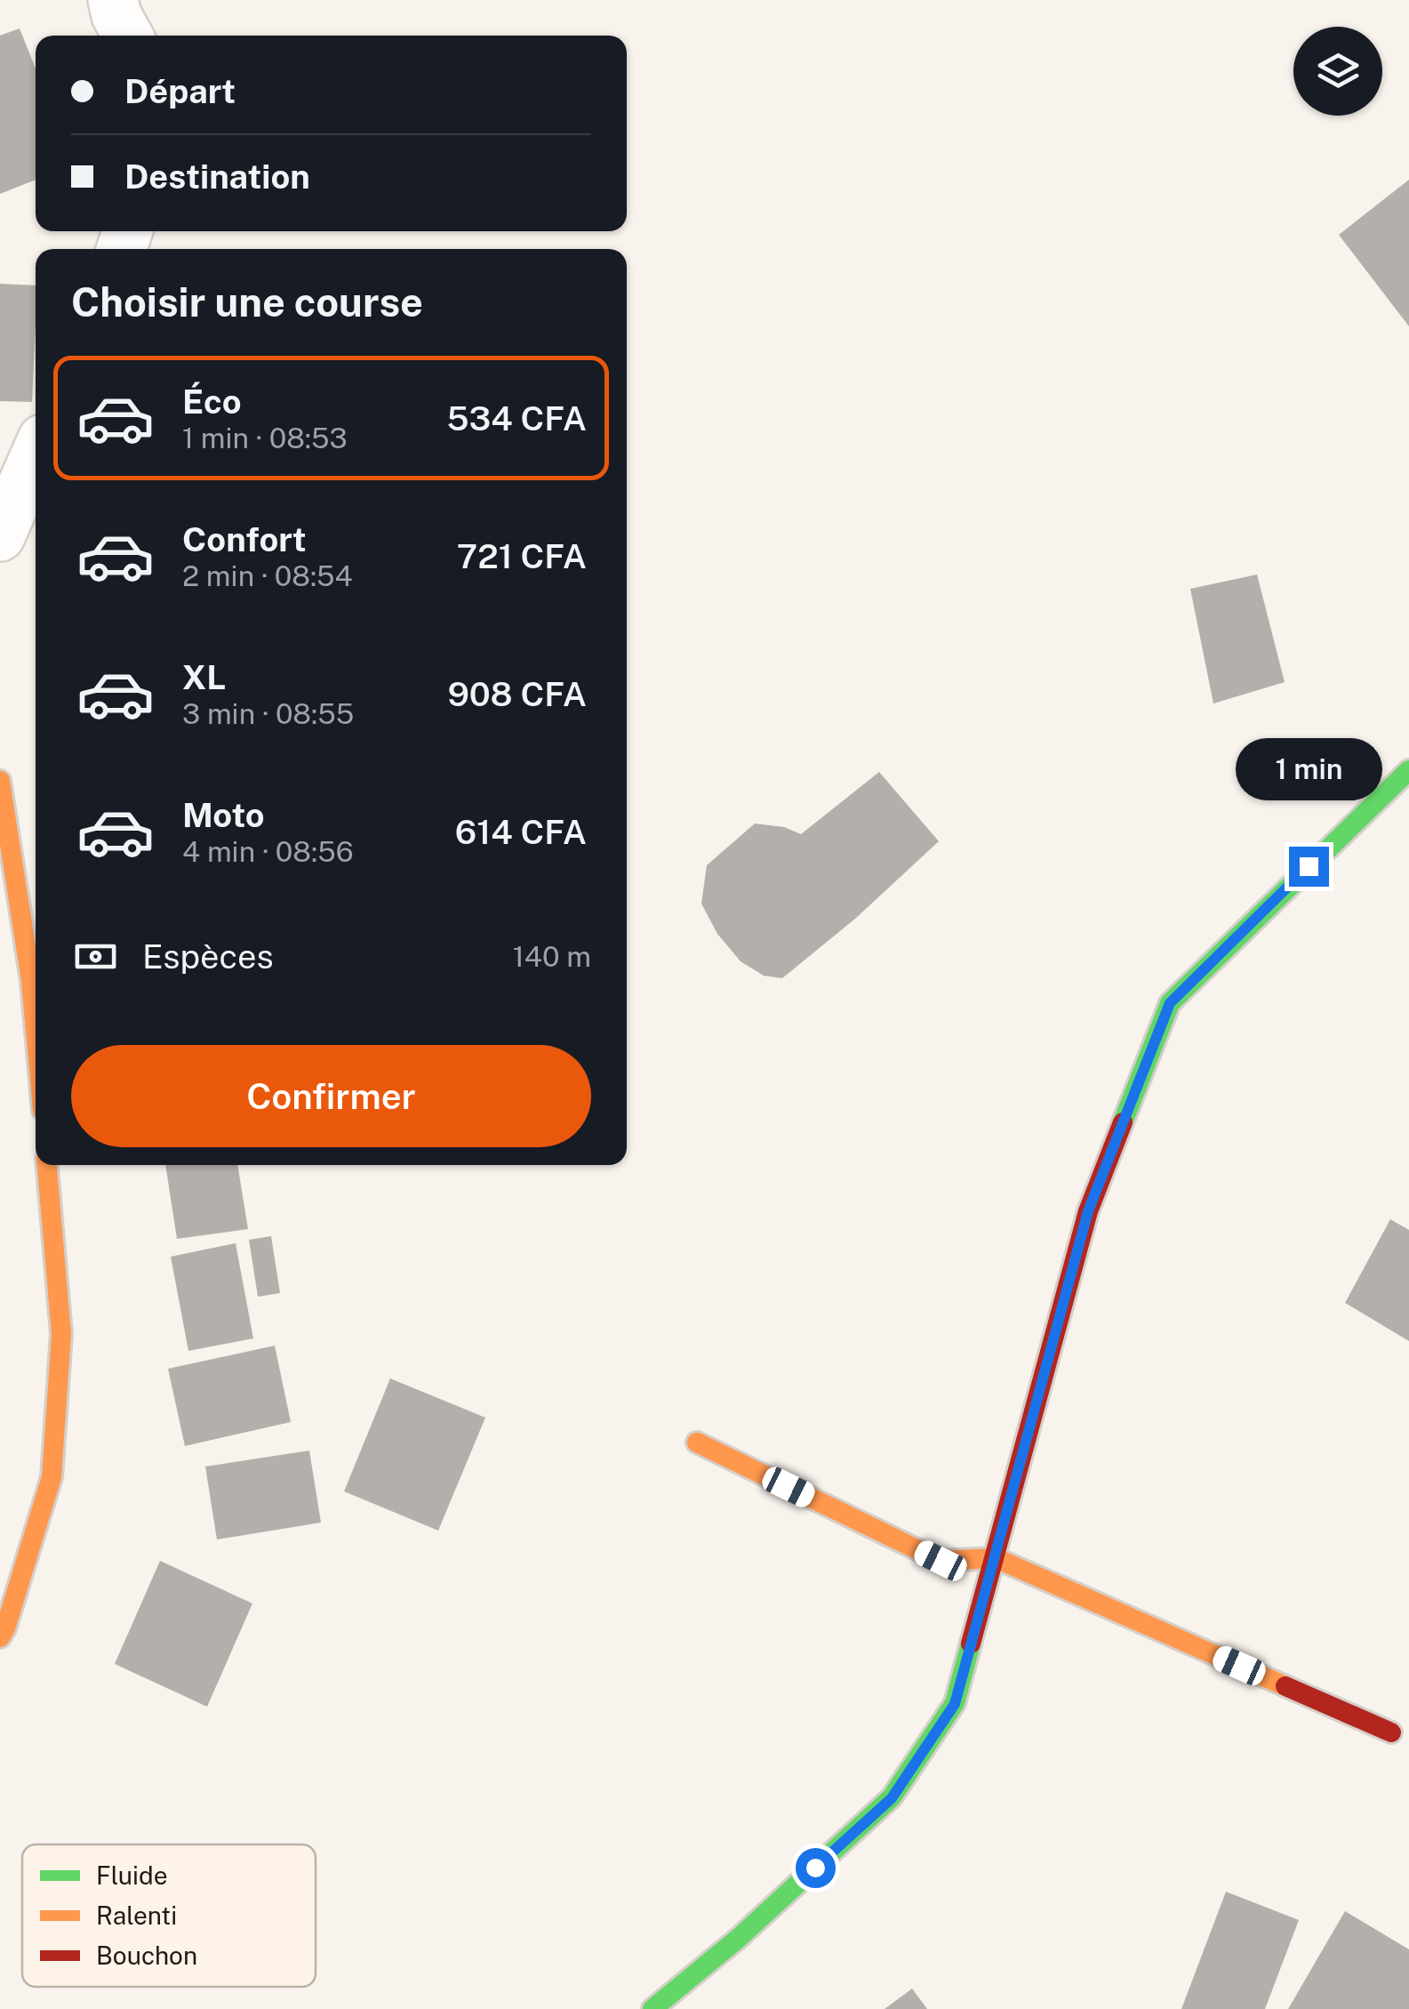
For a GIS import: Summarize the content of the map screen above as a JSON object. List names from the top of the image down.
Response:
{
  "legend": ["Fluide", "Ralenti", "Bouchon"],
  "page": {
    "banner": ["Départ", "Destination"],
    "heading": "Choisir une course",
    "list": [
      {
        "name": "Éco",
        "note": "1 min · 08:53",
        "value": "534 CFA"
      },
      {
        "name": "Confort",
        "note": "2 min · 08:54",
        "value": "721 CFA"
      },
      {
        "name": "XL",
        "note": "3 min · 08:55",
        "value": "908 CFA"
      },
      {
        "name": "Moto",
        "note": "4 min · 08:56",
        "value": "614 CFA"
      }
    ],
    "bubble": "1 min",
    "pay": ["Espèces", "140 m"],
    "buttons": "Confirmer"
  }
}
